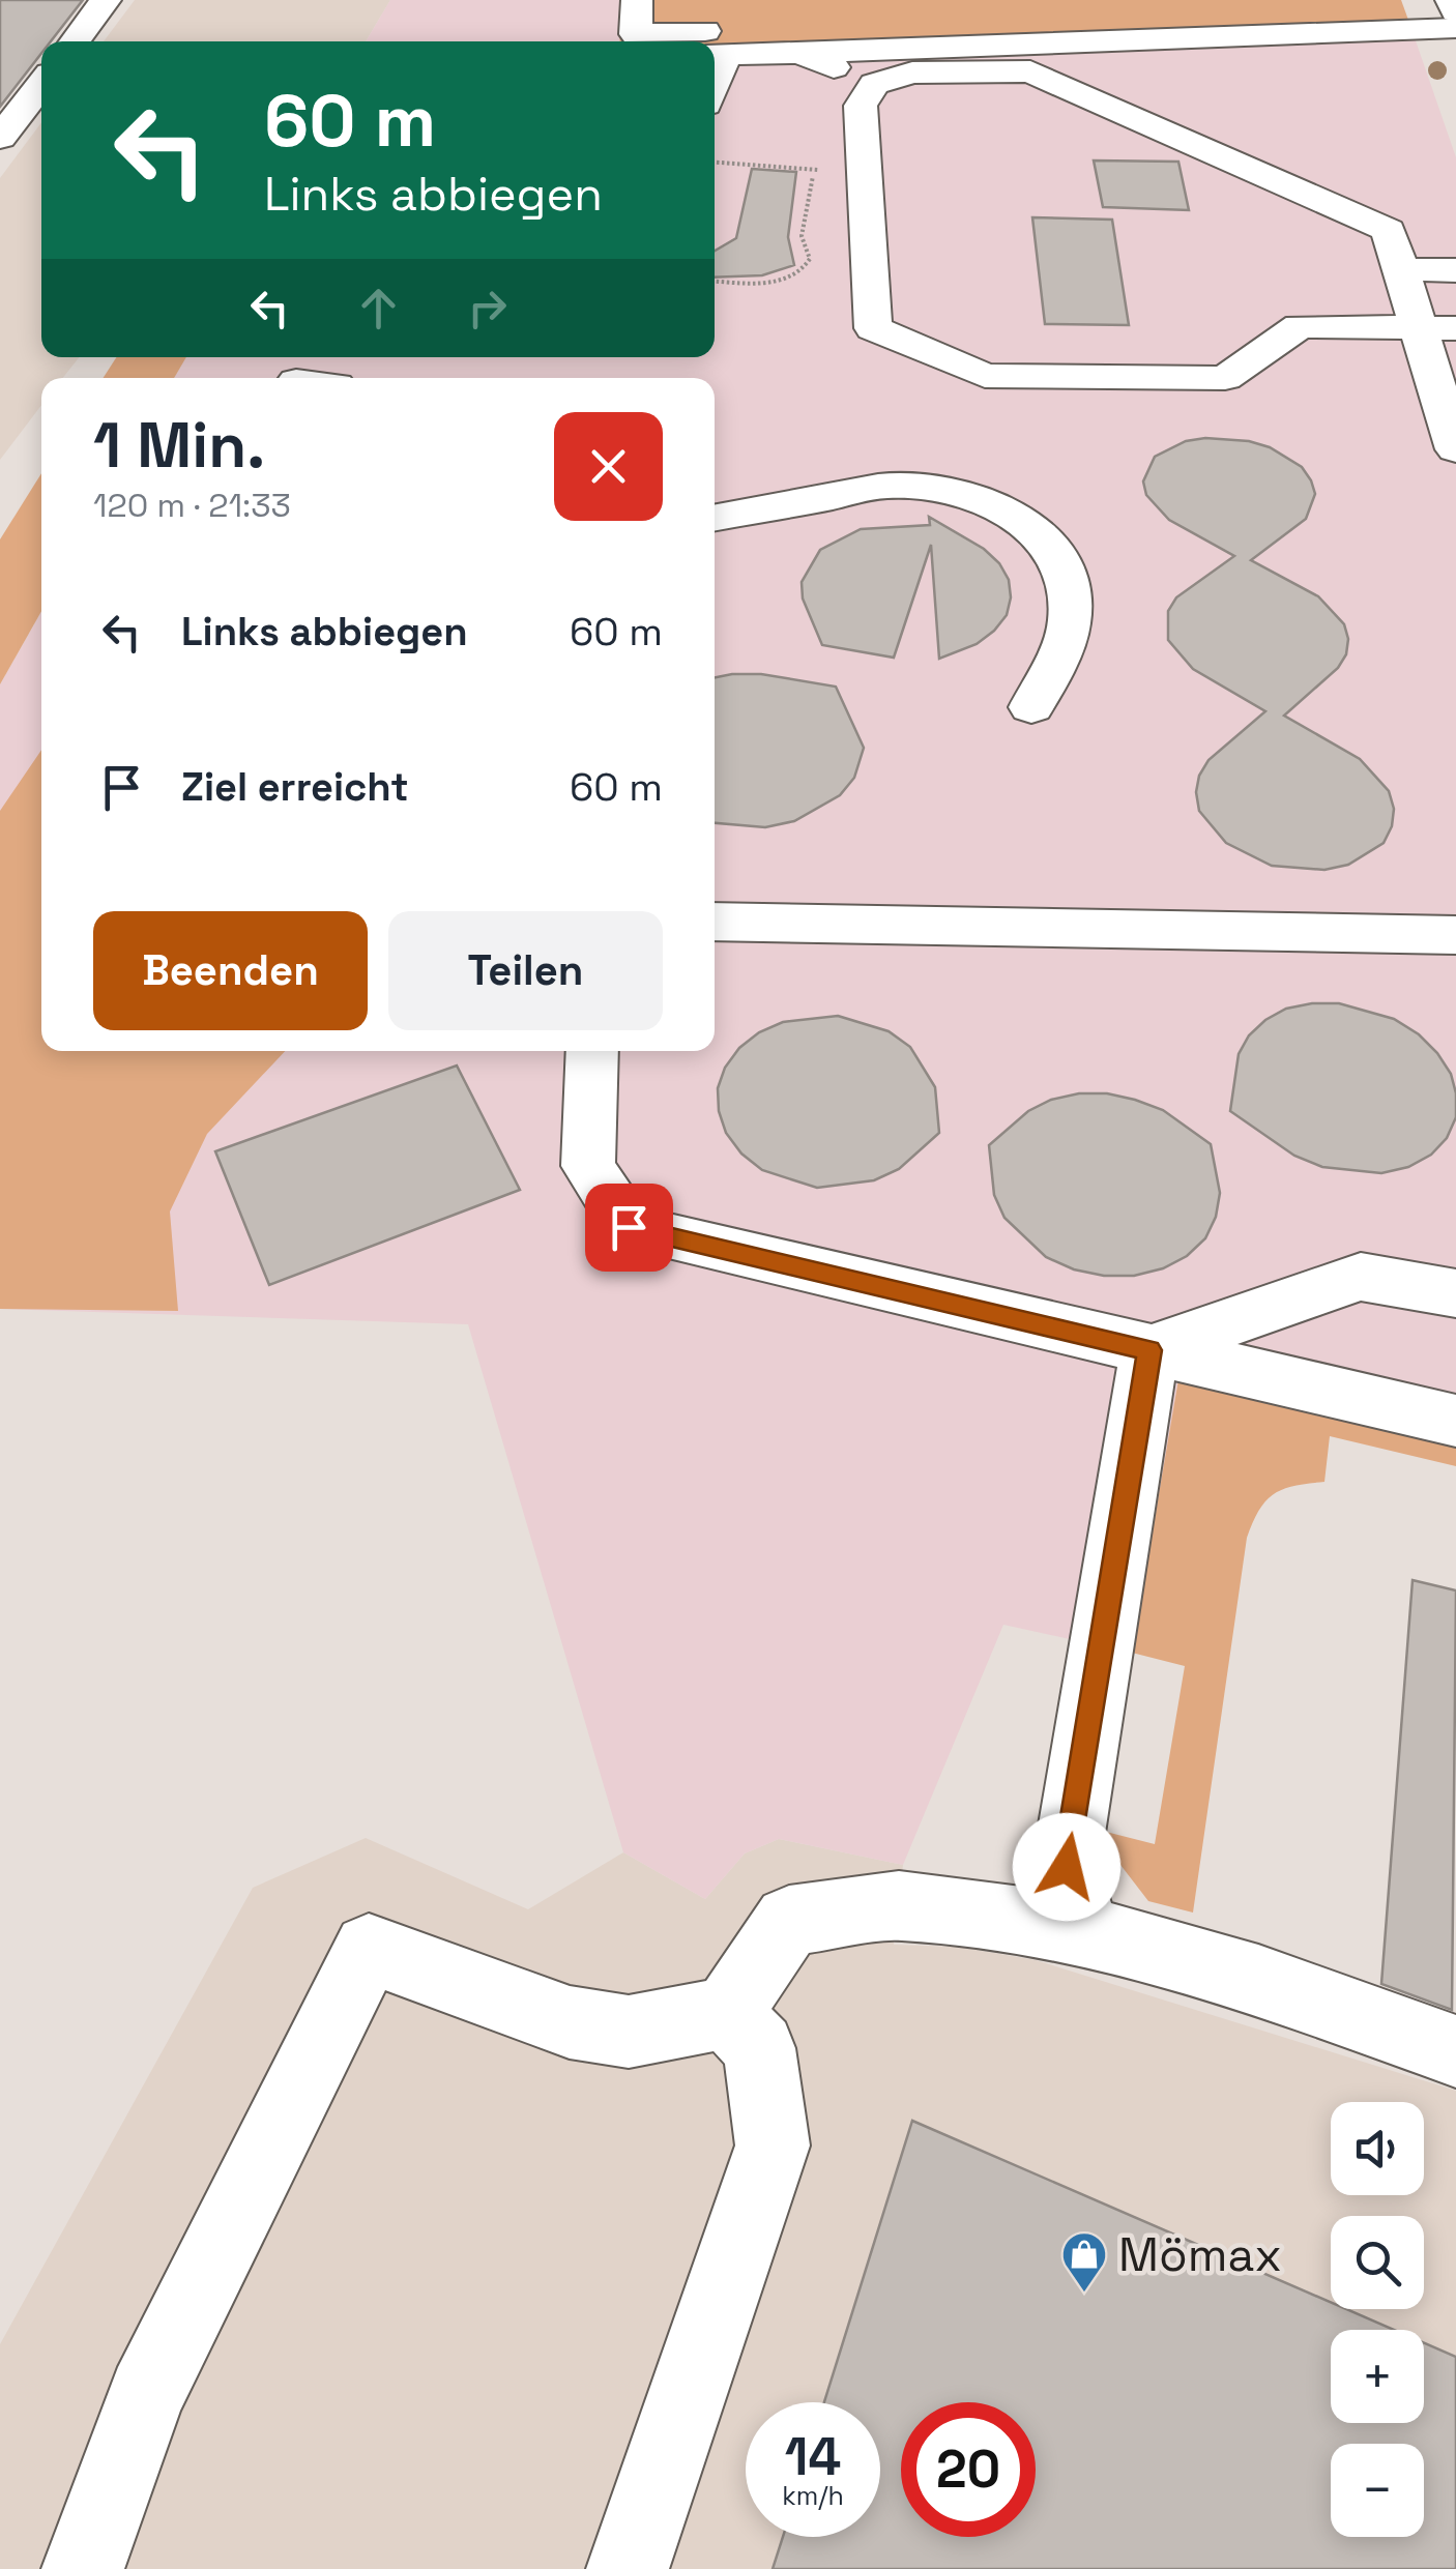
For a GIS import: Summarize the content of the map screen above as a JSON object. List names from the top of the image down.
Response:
{
  "places": {
    "shop": ["Mömax"]
  },
  "page": {
    "turn": ["60 m", "Links abbiegen"],
    "heading": ["1 Min.", "120 m · 21:33"],
    "list": [
      {
        "name": "Links abbiegen",
        "value": "60 m"
      },
      {
        "name": "Ziel erreicht",
        "value": "60 m"
      }
    ],
    "buttons": ["Beenden", "Teilen"],
    "map_buttons": ["+", "−"],
    "speed": "14 km/h",
    "limit": "20"
  }
}
